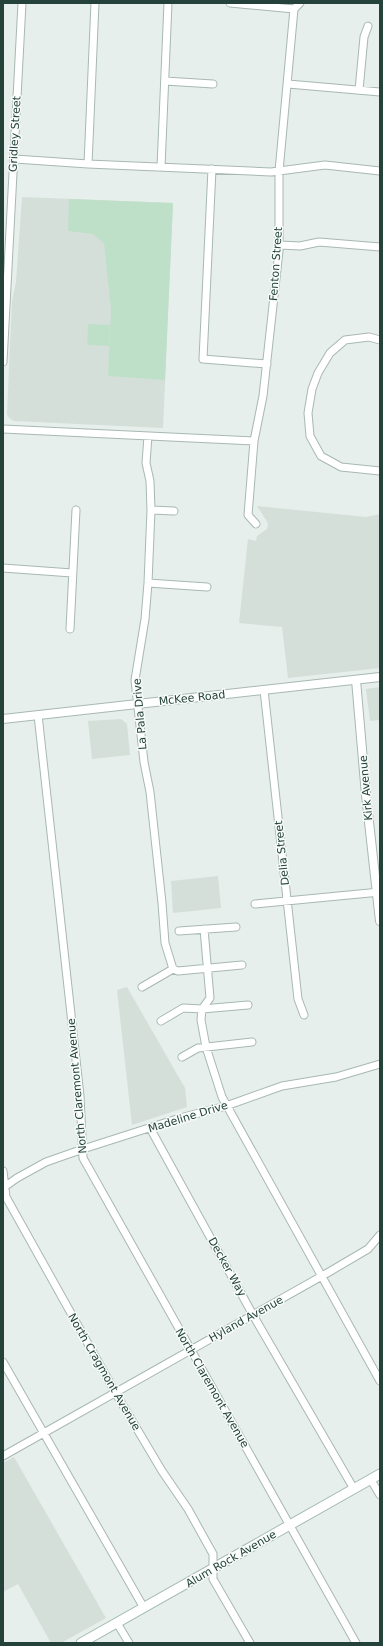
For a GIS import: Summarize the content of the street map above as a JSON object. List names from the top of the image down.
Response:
{
  "streets": {
    "main road": ["Alum Rock Avenue"],
    "street": [
      "Gridley Street",
      "Fenton Street",
      "McKee Road",
      "La Pala Drive",
      "Kirk Avenue",
      "Delia Street",
      "North Claremont Avenue",
      "Madeline Drive",
      "Decker Way",
      "Hyland Avenue",
      "North Cragmont Avenue"
    ]
  },
  "crossings": [
    ["McKee Road", "La Pala Drive"],
    ["McKee Road", "Kirk Avenue"],
    ["McKee Road", "Delia Street"],
    ["McKee Road", "North Claremont Avenue"],
    ["North Claremont Avenue", "Madeline Drive"],
    ["North Claremont Avenue", "Hyland Avenue"],
    ["North Claremont Avenue", "Alum Rock Avenue"],
    ["Madeline Drive", "Decker Way"],
    ["Madeline Drive", "North Cragmont Avenue"],
    ["Decker Way", "Hyland Avenue"],
    ["Decker Way", "Alum Rock Avenue"],
    ["Hyland Avenue", "North Cragmont Avenue"],
    ["North Cragmont Avenue", "Alum Rock Avenue"]
  ]
}
